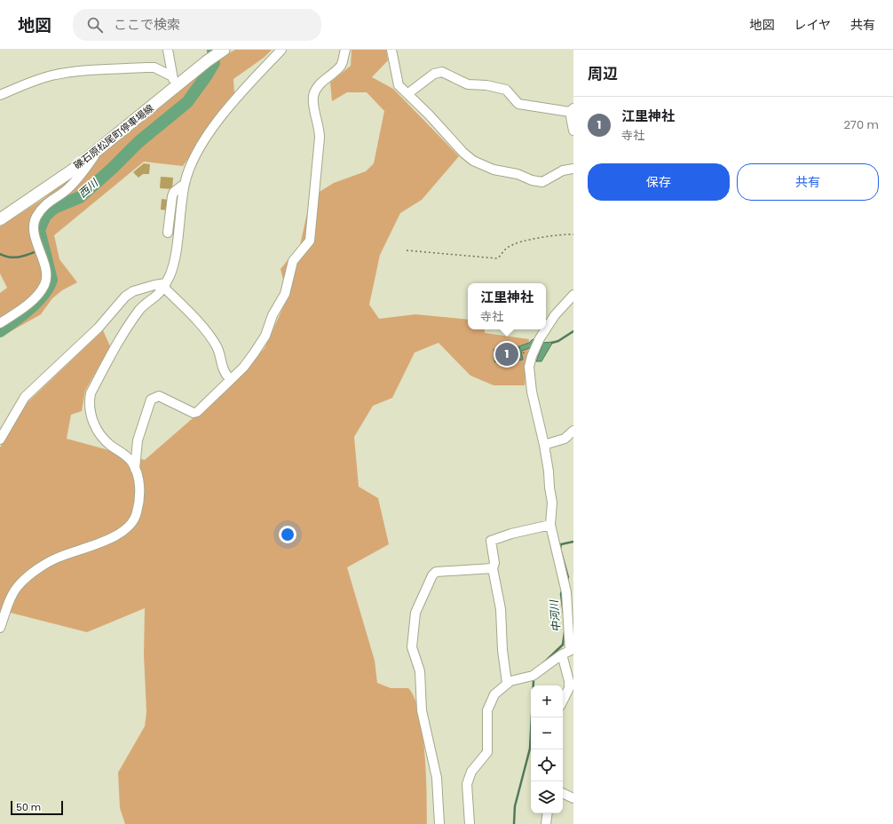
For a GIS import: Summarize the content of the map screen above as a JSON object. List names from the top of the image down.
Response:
{
  "streets": {
    "main road": ["礫石原松尾町停車場線"]
  },
  "water": ["西川", "中河川"],
  "scale_bar": "50 m",
  "page": {
    "header": "地図",
    "search": "ここで検索",
    "nav": ["地図", "レイヤ", "共有"],
    "heading": "周辺",
    "list": [
      {
        "mark": "1",
        "name": "江里神社",
        "note": "寺社",
        "value": "270 m"
      }
    ],
    "buttons": ["保存", "共有"],
    "popup": ["江里神社", "寺社"],
    "pins": "1",
    "map_buttons": ["+", "−"],
    "scale": "50 m"
  }
}
